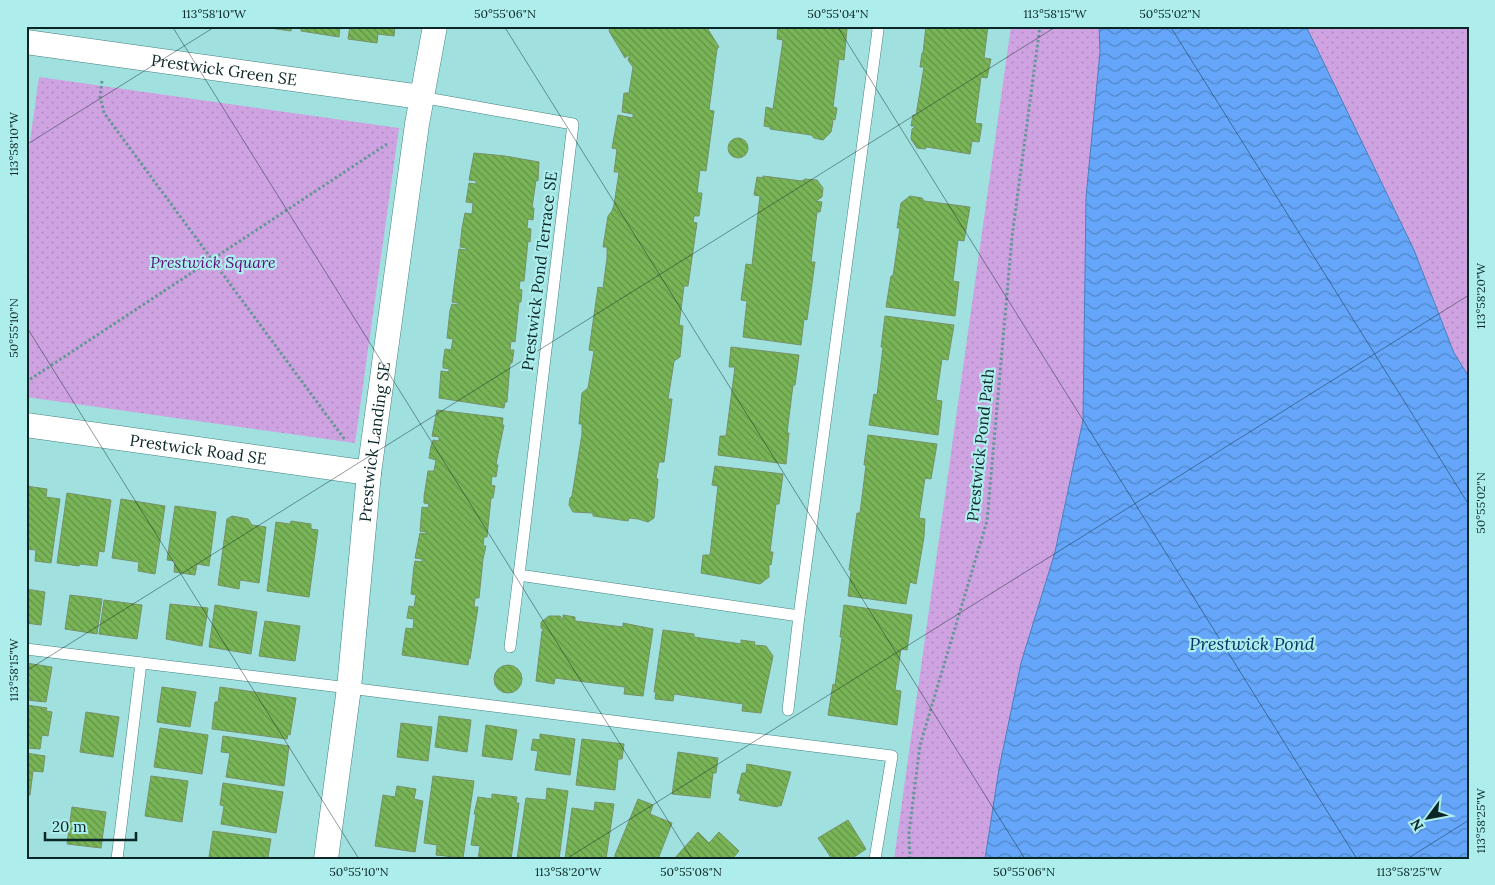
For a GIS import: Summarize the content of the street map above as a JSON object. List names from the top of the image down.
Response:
{
  "streets": {
    "street": ["Prestwick Green SE", "Prestwick Landing SE", "Prestwick Road SE"],
    "lane": ["Prestwick Pond Terrace SE"],
    "path": ["Prestwick Pond Path"]
  },
  "crossings": [
    ["Prestwick Green SE", "Prestwick Pond Terrace SE"],
    ["Prestwick Green SE", "Prestwick Landing SE"],
    ["Prestwick Pond Terrace SE", "Prestwick Landing SE"],
    ["Prestwick Landing SE", "Prestwick Road SE"]
  ],
  "water": ["Prestwick Pond"],
  "parks": ["Prestwick Square"],
  "scale_bar": "20 m",
  "north": "bottom left",
  "coordinates": [
    "113°58'10\"W",
    "50°55'06\"N",
    "50°55'04\"N",
    "113°58'15\"W",
    "50°55'02\"N",
    "113°58'20\"W",
    "50°55'10\"N",
    "113°58'25\"W",
    "50°55'08\"N"
  ]
}
